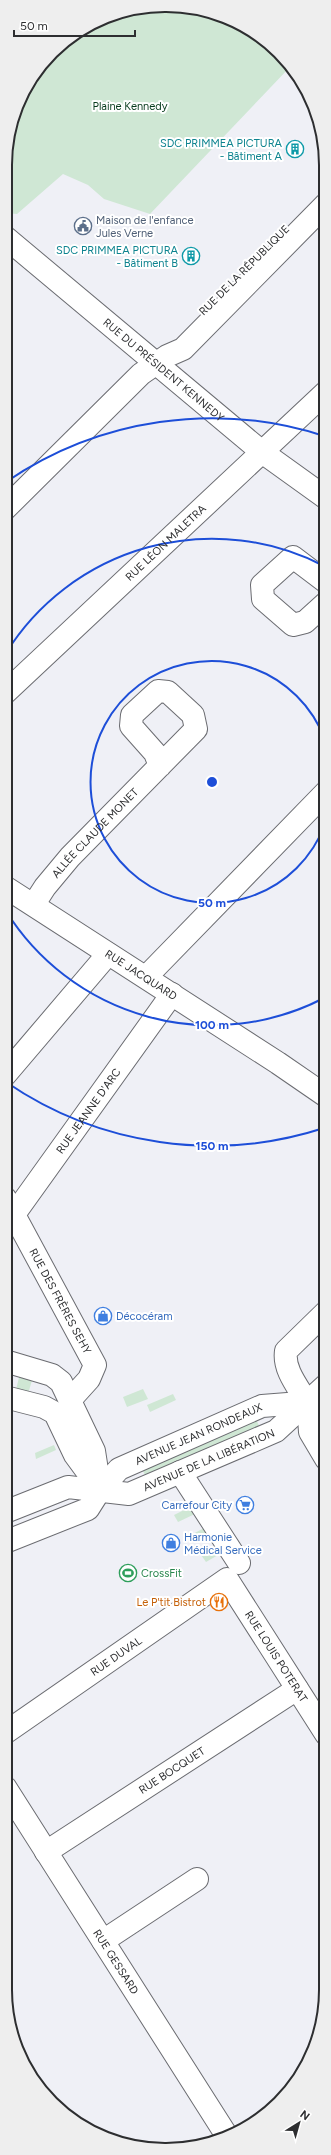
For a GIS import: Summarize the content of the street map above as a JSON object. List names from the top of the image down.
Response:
{
  "streets": {
    "street": [
      "RUE DE LA RÉPUBLIQUE",
      "RUE DU PRÉSIDENT KENNEDY",
      "RUE LÉON MALETRA",
      "ALLÉE CLAUDE MONET",
      "RUE JACQUARD",
      "RUE JEANNE D'ARC",
      "RUE DES FRÈRES SEHY",
      "AVENUE JEAN RONDEAUX",
      "AVENUE DE LA LIBÉRATION",
      "RUE DUVAL",
      "RUE LOUIS POTERAT",
      "RUE BOCQUET",
      "RUE GESSARD"
    ]
  },
  "crossings": [
    ["RUE DE LA RÉPUBLIQUE", "RUE DU PRÉSIDENT KENNEDY"],
    ["RUE DU PRÉSIDENT KENNEDY", "RUE LÉON MALETRA"],
    ["ALLÉE CLAUDE MONET", "RUE JACQUARD"],
    ["RUE JACQUARD", "RUE JEANNE D'ARC"],
    ["AVENUE JEAN RONDEAUX", "AVENUE DE LA LIBÉRATION"],
    ["AVENUE DE LA LIBÉRATION", "RUE LOUIS POTERAT"],
    ["RUE DUVAL", "RUE LOUIS POTERAT"],
    ["RUE LOUIS POTERAT", "RUE BOCQUET"],
    ["RUE BOCQUET", "RUE GESSARD"]
  ],
  "parks": ["Plaine Kennedy"],
  "places": {
    "building": ["SDC PRIMMEA PICTURA - Bâtiment A", "SDC PRIMMEA PICTURA - Bâtiment B"],
    "public building": ["Maison de l'enfance Jules Verne"],
    "shop": ["Décocéram", "Harmonie Médical Service"],
    "supermarket": ["Carrefour City"],
    "sports": ["CrossFit"],
    "restaurant": ["Le P'tit Bistrot"]
  },
  "scale_bar": "50 m",
  "north": "top right",
  "rings": ["50 m", "100 m", "150 m"]
}
